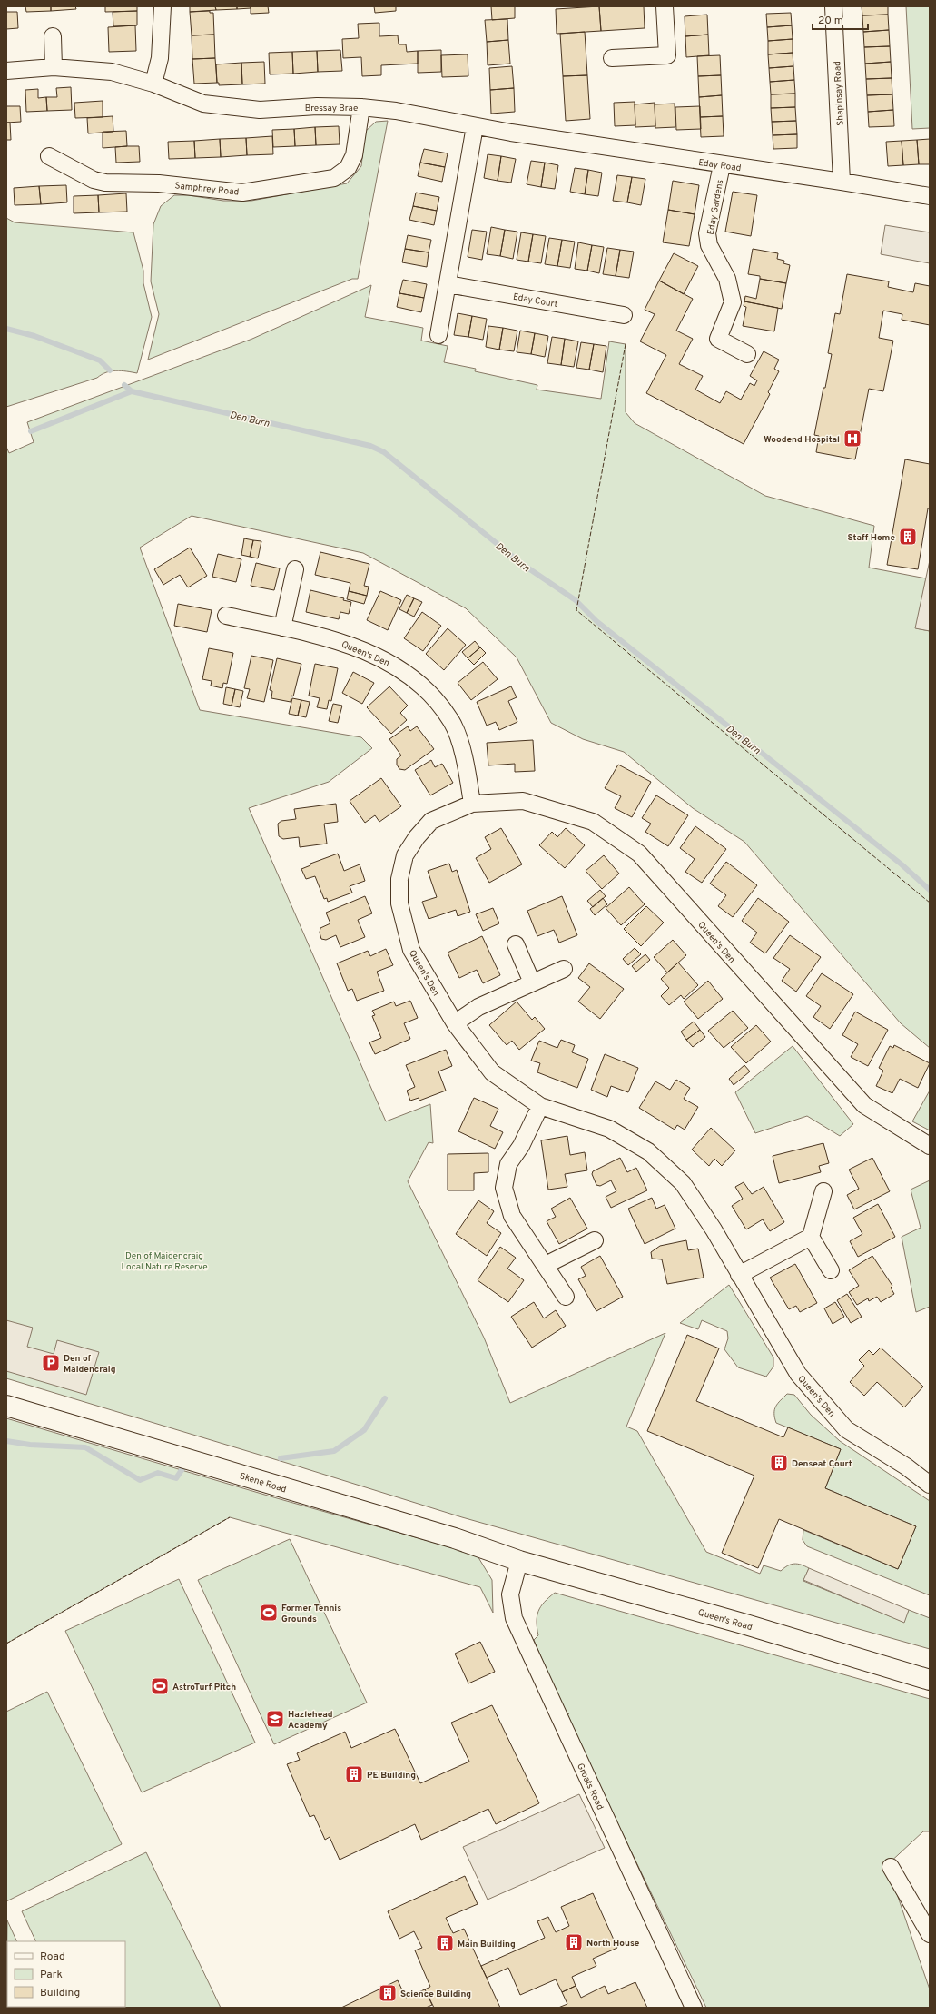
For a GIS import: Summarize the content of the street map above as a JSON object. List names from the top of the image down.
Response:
{
  "streets": {
    "main road": ["Skene Road", "Queen's Road"],
    "street": [
      "Shapinsay Road",
      "Bressay Brae",
      "Eday Road",
      "Samphrey Road",
      "Eday Gardens",
      "Eday Court",
      "Queen's Den",
      "Groats Road"
    ]
  },
  "crossings": [
    ["Shapinsay Road", "Eday Road"],
    ["Bressay Brae", "Eday Road"],
    ["Bressay Brae", "Samphrey Road"],
    ["Eday Road", "Eday Gardens"],
    ["Skene Road", "Queen's Road"],
    ["Skene Road", "Groats Road"],
    ["Queen's Road", "Groats Road"]
  ],
  "water": ["Den Burn"],
  "parks": ["Den of Maidencraig Local Nature Reserve"],
  "places": {
    "hospital": ["Woodend Hospital"],
    "building": [
      "Staff Home",
      "Denseat Court",
      "PE Building",
      "North House",
      "Main Building",
      "Science Building"
    ],
    "parking": ["Den of Maidencraig"],
    "sports": ["Former Tennis Grounds", "AstroTurf Pitch"],
    "school or university": ["Hazlehead Academy"]
  },
  "legend": ["Road", "Park", "Building"],
  "scale_bar": "20 m"
}
